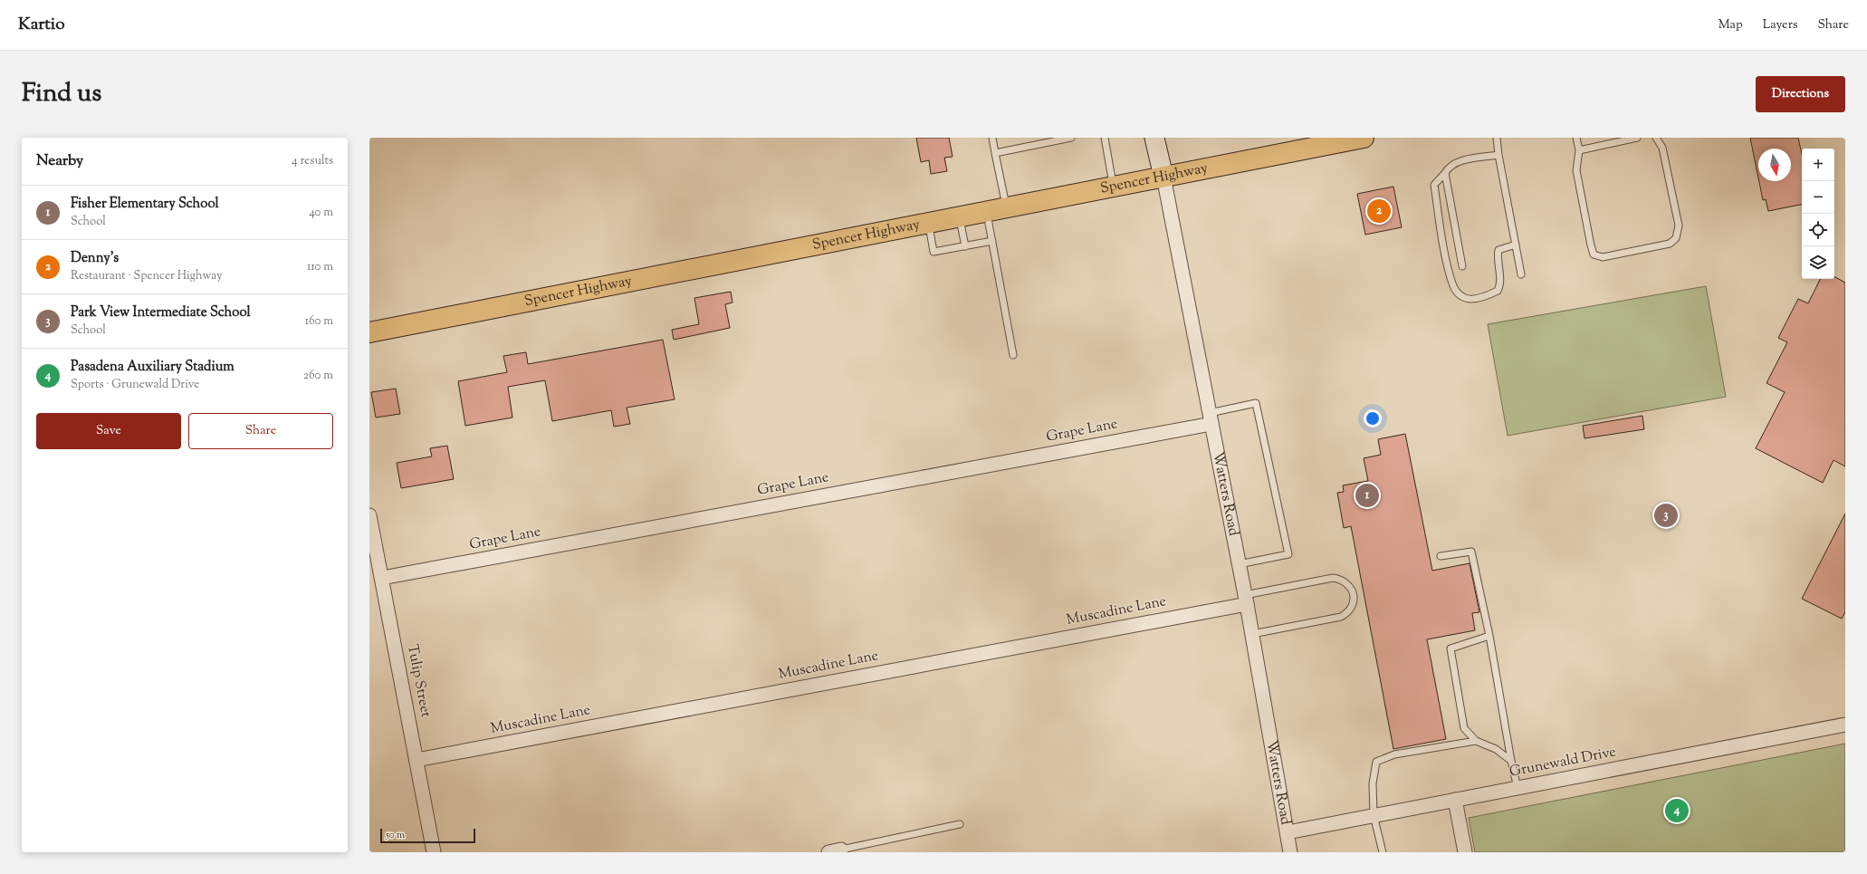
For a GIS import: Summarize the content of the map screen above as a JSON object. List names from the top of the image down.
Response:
{
  "streets": {
    "main road": ["Spencer Highway"],
    "street": [
      "Grape Lane",
      "Watters Road",
      "Muscadine Lane",
      "Tulip Street",
      "Grunewald Drive"
    ]
  },
  "crossings": [
    ["Spencer Highway", "Watters Road"],
    ["Grape Lane", "Watters Road"],
    ["Grape Lane", "Tulip Street"],
    ["Watters Road", "Muscadine Lane"],
    ["Watters Road", "Grunewald Drive"],
    ["Muscadine Lane", "Tulip Street"]
  ],
  "scale_bar": "50 m",
  "north": "bottom",
  "page": {
    "header": "Kartio",
    "nav": ["Map", "Layers", "Share"],
    "title": "Find us",
    "buttons": [
      "Directions",
      ["Save", "Share"]
    ],
    "heading": ["Nearby", "4 results"],
    "map_buttons": ["+", "−"],
    "list": [
      {
        "mark": "1",
        "name": "Fisher Elementary School",
        "note": "School",
        "value": "40 m"
      },
      {
        "mark": "2",
        "name": "Denny's",
        "note": "Restaurant · Spencer Highway",
        "value": "110 m"
      },
      {
        "mark": "3",
        "name": "Park View Intermediate School",
        "note": "School",
        "value": "160 m"
      },
      {
        "mark": "4",
        "name": "Pasadena Auxiliary Stadium",
        "note": "Sports · Grunewald Drive",
        "value": "260 m"
      }
    ],
    "pins": [
      "2",
      "1",
      "3",
      "4"
    ],
    "scale": "50 m"
  }
}
